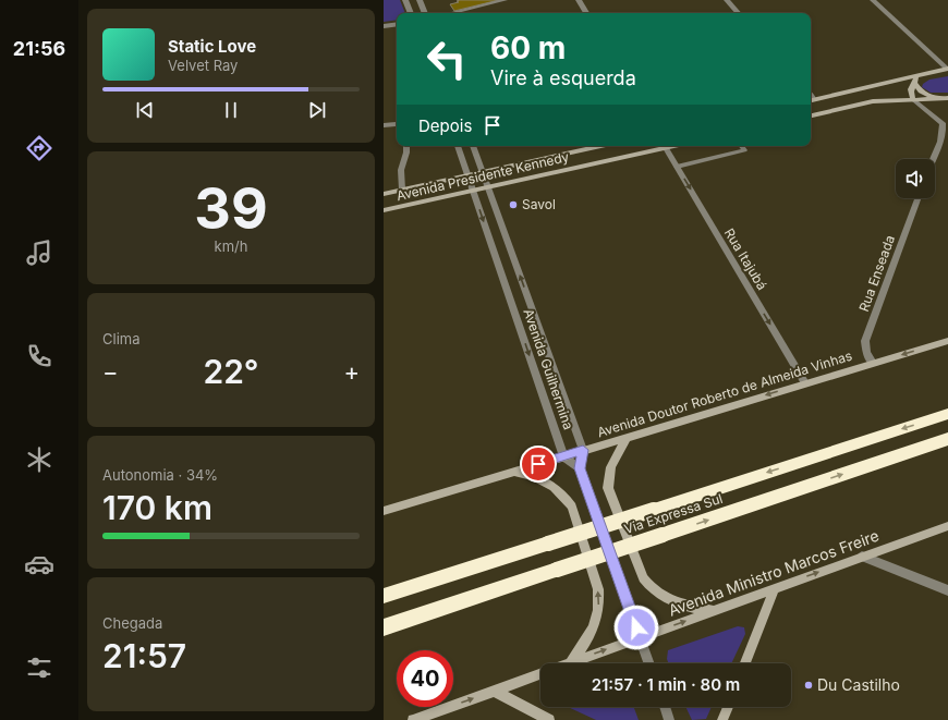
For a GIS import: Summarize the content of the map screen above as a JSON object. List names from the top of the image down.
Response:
{
  "streets": {
    "highway": ["Via Expressa Sul"],
    "main road": ["Avenida Presidente Kennedy", "Avenida Doutor Roberto de Almeida Vinhas", "Avenida Ministro Marcos Freire"],
    "street": ["Rua Itajubá", "Rua Enseada", "Avenida Guilhermina"]
  },
  "crossings": [
    ["Avenida Presidente Kennedy", "Rua Itajubá"],
    ["Avenida Presidente Kennedy", "Avenida Guilhermina"],
    ["Rua Itajubá", "Avenida Doutor Roberto de Almeida Vinhas"],
    ["Rua Enseada", "Avenida Doutor Roberto de Almeida Vinhas"],
    ["Avenida Guilhermina", "Avenida Doutor Roberto de Almeida Vinhas"]
  ],
  "one_way": ["Rua Itajubá", "Avenida Doutor Roberto de Almeida Vinhas", "Avenida Ministro Marcos Freire"],
  "places": ["Savol", "Du Castilho"],
  "page": {
    "tabs": "21:56",
    "turn": ["60 m", "Vire à esquerda"],
    "song": ["Static Love", "Velvet Ray"],
    "then": "Depois",
    "tile": [
      ["39", "km/h"],
      "Clima",
      ["Autonomia · 34%", "170 km"],
      ["Chegada", "21:57"]
    ],
    "heat": ["−", "22°", "+"],
    "limit": "40",
    "trip": "21:57 · 1 min · 80 m"
  }
}
